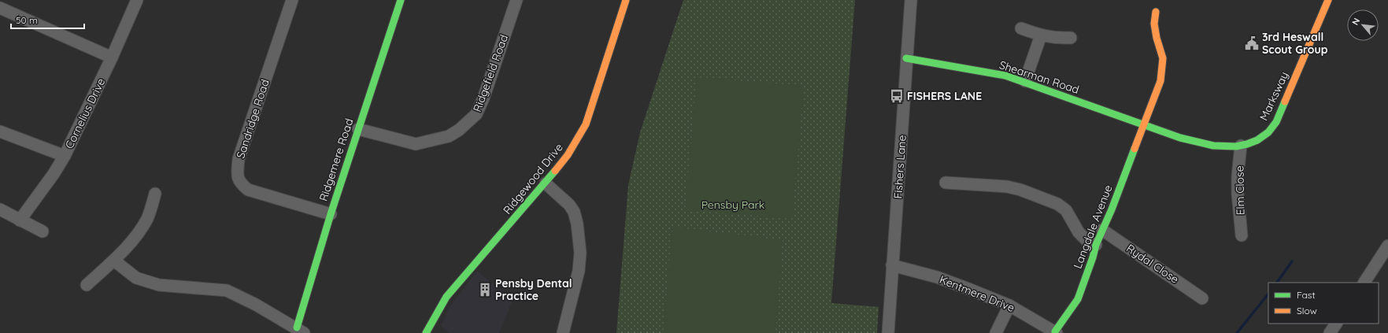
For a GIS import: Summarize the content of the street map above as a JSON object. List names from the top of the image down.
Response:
{
  "streets": {
    "street": [
      "Ridgefield Road",
      "Shearman Road",
      "Marksway",
      "Cornelius Drive",
      "Sandridge Road",
      "Ridgemere Road",
      "Fishers Lane",
      "Ridgewood Drive",
      "Elm Close",
      "Langdale Avenue",
      "Rydal Close",
      "Kentmere Drive"
    ]
  },
  "crossings": [
    ["Ridgefield Road", "Ridgemere Road"],
    ["Shearman Road", "Marksway"],
    ["Shearman Road", "Fishers Lane"],
    ["Shearman Road", "Langdale Avenue"],
    ["Marksway", "Elm Close"],
    ["Marksway", "Langdale Avenue"],
    ["Sandridge Road", "Ridgemere Road"],
    ["Fishers Lane", "Kentmere Drive"],
    ["Langdale Avenue", "Rydal Close"],
    ["Langdale Avenue", "Kentmere Drive"]
  ],
  "parks": ["Pensby Park"],
  "places": {
    "public building": ["3rd Heswall Scout Group"],
    "bus stop": ["FISHERS LANE"],
    "building": ["Pensby Dental Practice"]
  },
  "legend": ["Fast", "Slow"],
  "scale_bar": "50 m",
  "north": "top left"
}
